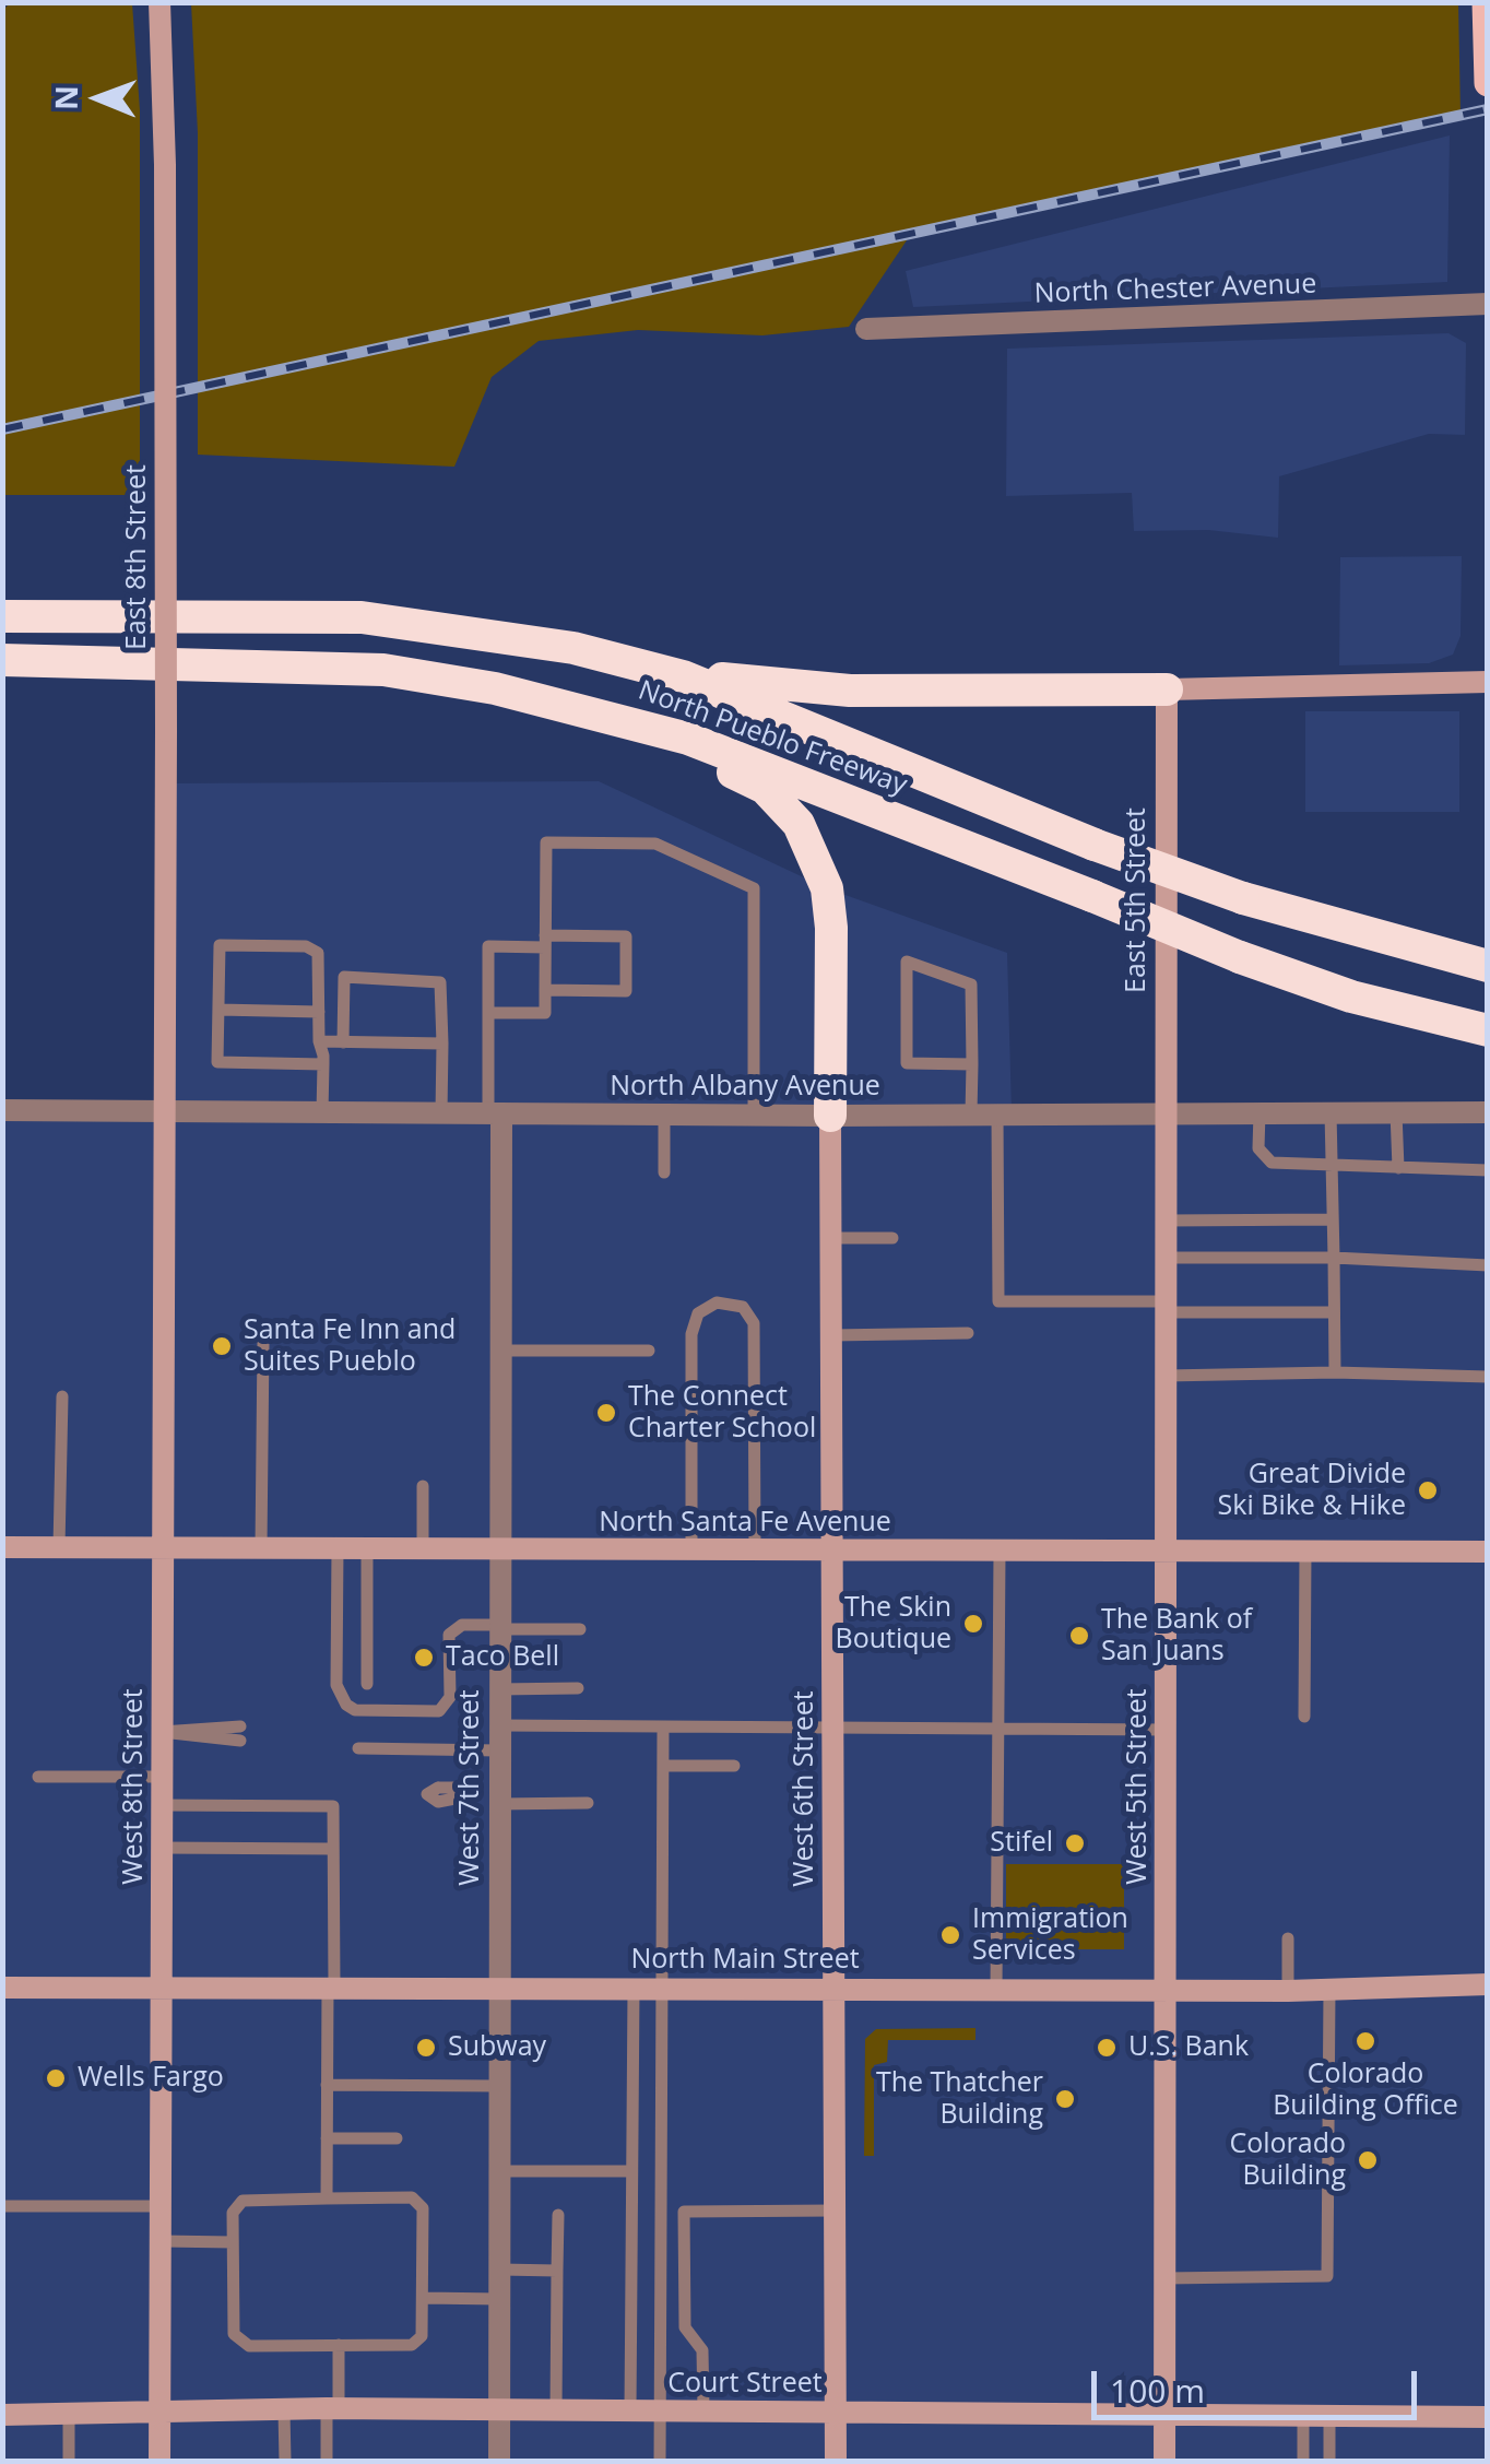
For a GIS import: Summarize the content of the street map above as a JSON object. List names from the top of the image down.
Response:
{
  "streets": {
    "highway": ["North Pueblo Freeway"],
    "street": [
      "North Chester Avenue",
      "East 8th Street",
      "East 5th Street",
      "North Albany Avenue",
      "North Santa Fe Avenue",
      "West 8th Street",
      "West 5th Street",
      "West 7th Street",
      "West 6th Street",
      "North Main Street",
      "Court Street"
    ]
  },
  "crossings": [
    ["East 8th Street", "North Albany Avenue"],
    ["East 8th Street", "West 8th Street"],
    ["East 5th Street", "North Albany Avenue"],
    ["East 5th Street", "West 5th Street"],
    ["North Albany Avenue", "West 8th Street"],
    ["North Albany Avenue", "West 5th Street"],
    ["North Albany Avenue", "West 7th Street"],
    ["North Albany Avenue", "West 6th Street"],
    ["North Santa Fe Avenue", "West 8th Street"],
    ["North Santa Fe Avenue", "West 5th Street"],
    ["North Santa Fe Avenue", "West 7th Street"],
    ["North Santa Fe Avenue", "West 6th Street"],
    ["West 8th Street", "North Main Street"],
    ["West 8th Street", "Court Street"],
    ["West 5th Street", "North Main Street"],
    ["West 5th Street", "Court Street"],
    ["West 7th Street", "North Main Street"],
    ["West 7th Street", "Court Street"],
    ["West 6th Street", "North Main Street"],
    ["West 6th Street", "Court Street"]
  ],
  "places": [
    "Santa Fe Inn and Suites Pueblo",
    "The Connect Charter School",
    "Great Divide Ski Bike & Hike",
    "The Skin Boutique",
    "The Bank of San Juans",
    "Taco Bell",
    "Stifel",
    "Immigration Services",
    "Colorado Building Office",
    "Subway",
    "U.S. Bank",
    "Wells Fargo",
    "The Thatcher Building",
    "Colorado Building"
  ],
  "scale_bar": "100 m",
  "north": "left"
}
